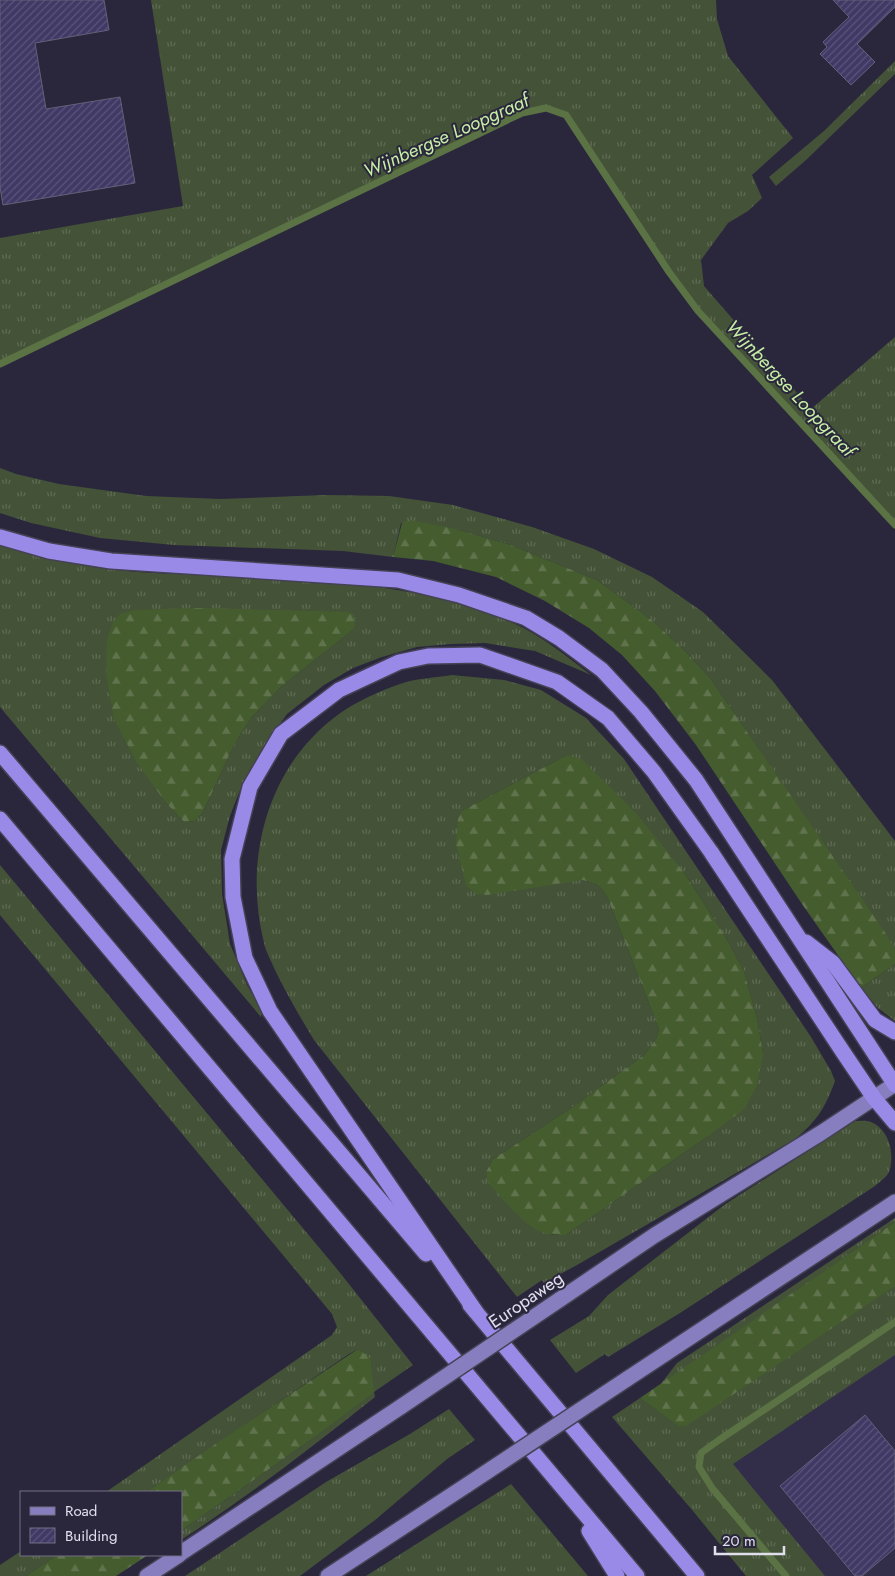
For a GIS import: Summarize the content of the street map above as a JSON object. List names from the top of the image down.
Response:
{
  "streets": {
    "main road": ["Europaweg"]
  },
  "water": ["Wijnbergse Loopgraaf"],
  "legend": ["Road", "Building"],
  "scale_bar": "20 m"
}
